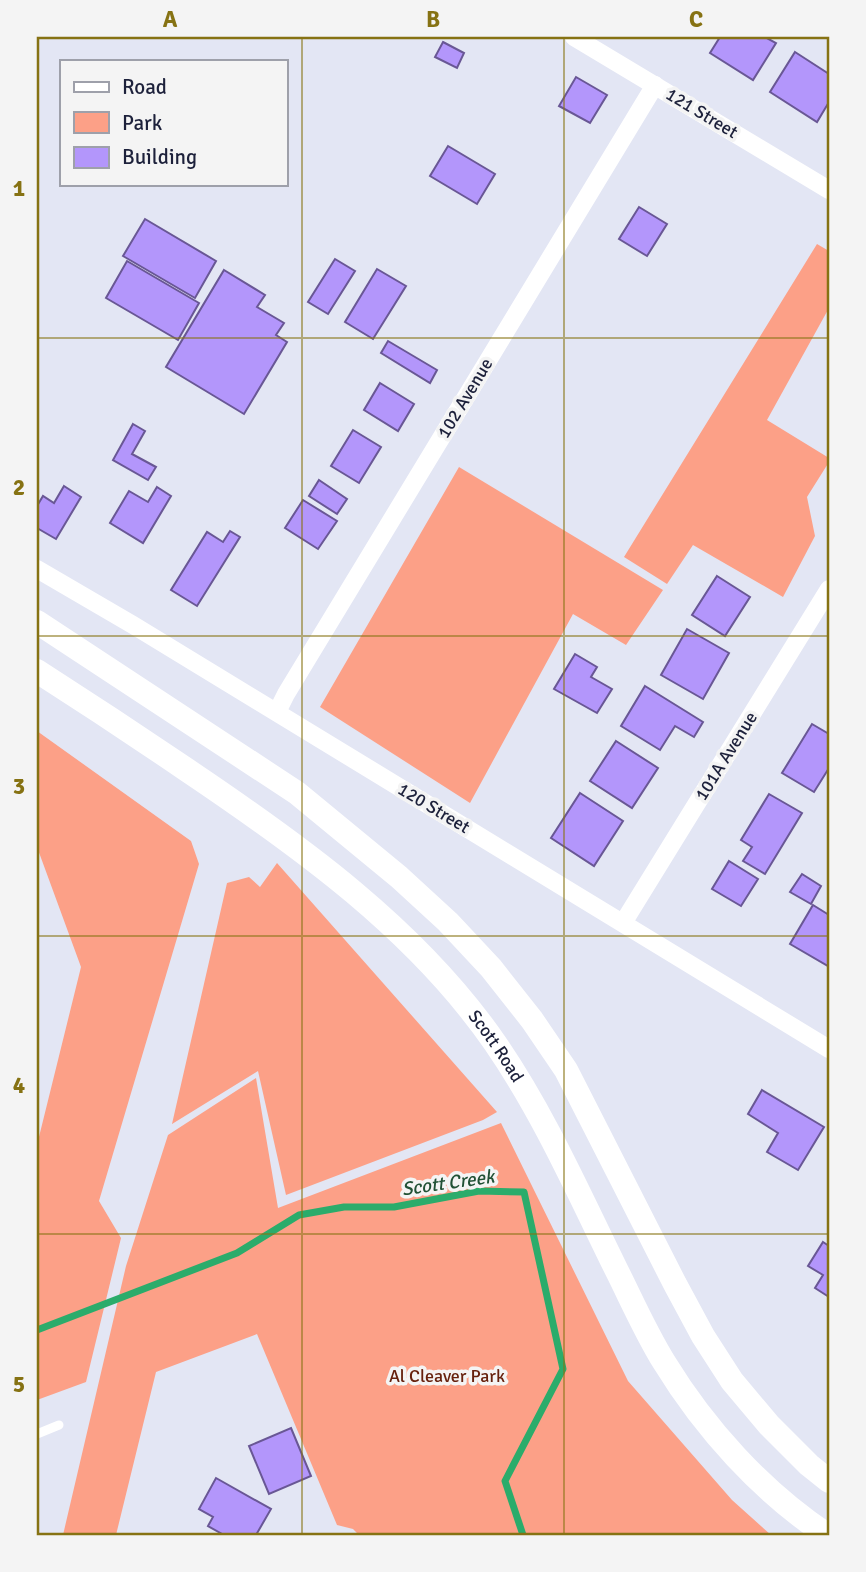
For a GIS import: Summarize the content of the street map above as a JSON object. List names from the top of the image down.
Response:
{
  "streets": {
    "main road": ["Scott Road"],
    "street": [
      "121 Street",
      "102 Avenue",
      "101A Avenue",
      "120 Street"
    ]
  },
  "crossings": [
    ["121 Street", "102 Avenue"],
    ["102 Avenue", "120 Street"],
    ["101A Avenue", "120 Street"]
  ],
  "water": ["Scott Creek"],
  "parks": ["Al Cleaver Park"],
  "legend": ["Road", "Park", "Building"],
  "grid": {
    "columns": ["A", "B", "C"],
    "rows": [
      "1",
      "2",
      "3",
      "4",
      "5"
    ]
  }
}
